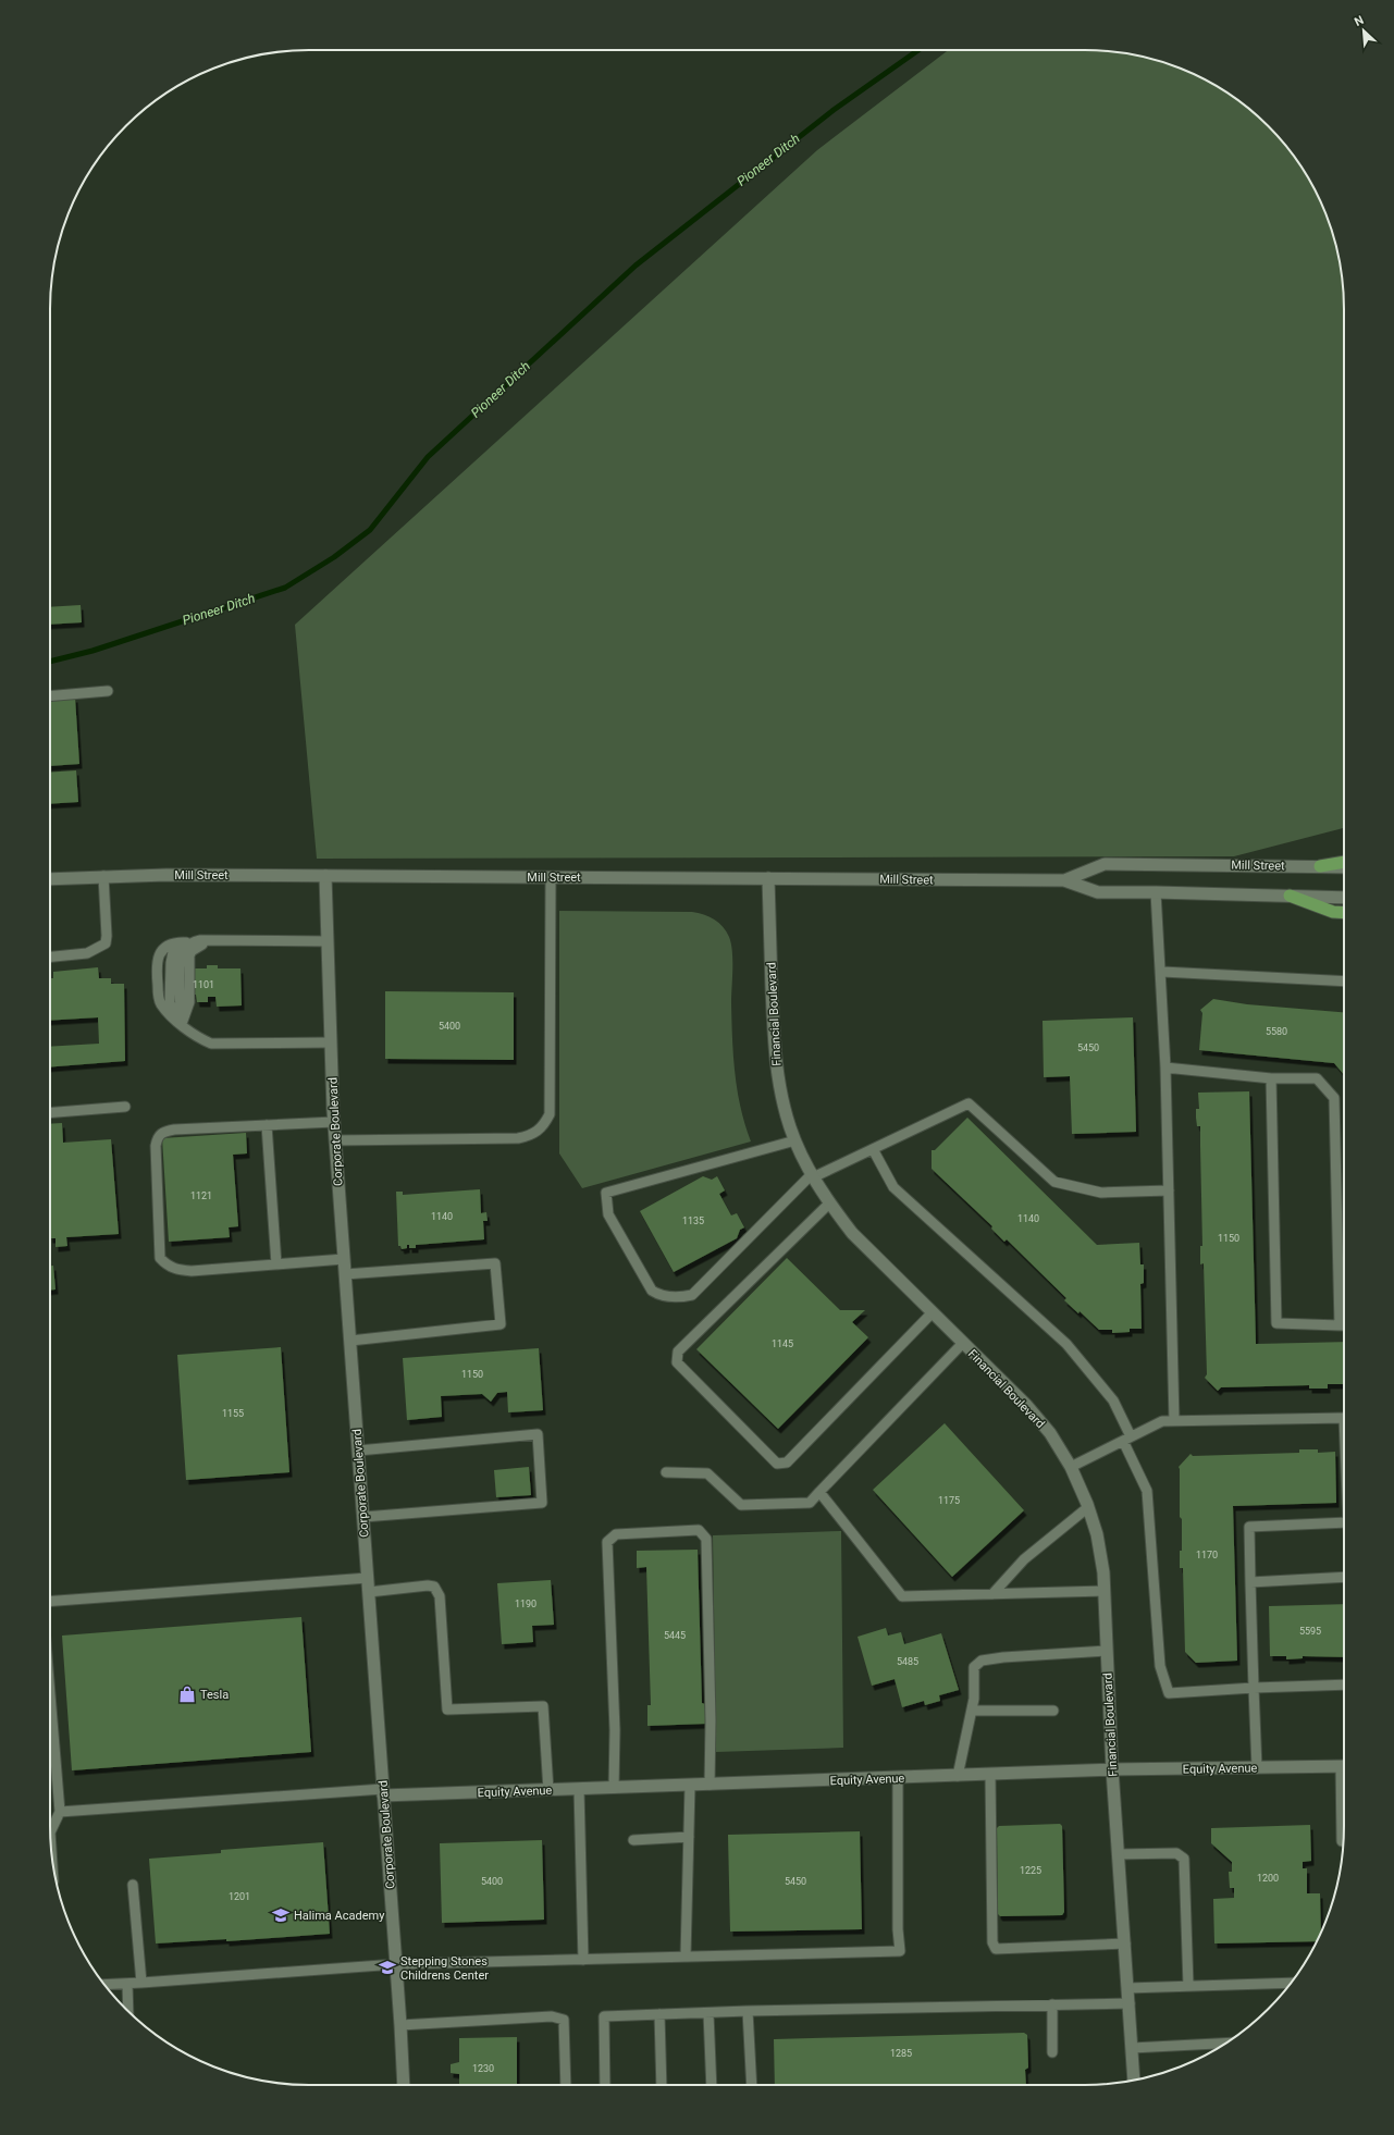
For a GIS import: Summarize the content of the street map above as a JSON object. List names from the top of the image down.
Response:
{
  "streets": {
    "street": [
      "Mill Street",
      "Financial Boulevard",
      "Corporate Boulevard",
      "Equity Avenue"
    ]
  },
  "crossings": [
    ["Mill Street", "Financial Boulevard"],
    ["Mill Street", "Corporate Boulevard"],
    ["Financial Boulevard", "Equity Avenue"],
    ["Corporate Boulevard", "Equity Avenue"]
  ],
  "water": ["Pioneer Ditch"],
  "places": {
    "shop": ["Tesla"],
    "school or university": ["Halima Academy", "Stepping Stones Childrens Center"]
  },
  "house_numbers": [
    "1101",
    "5400",
    "5580",
    "5450",
    "1121",
    "1140",
    "1140",
    "1135",
    "1150",
    "1145",
    "1150",
    "1155",
    "1175",
    "1170",
    "1190",
    "5595",
    "5445",
    "5485",
    "1225",
    "1200",
    "5400",
    "5450",
    "1201",
    "1285",
    "1230"
  ],
  "north": "top left"
}
